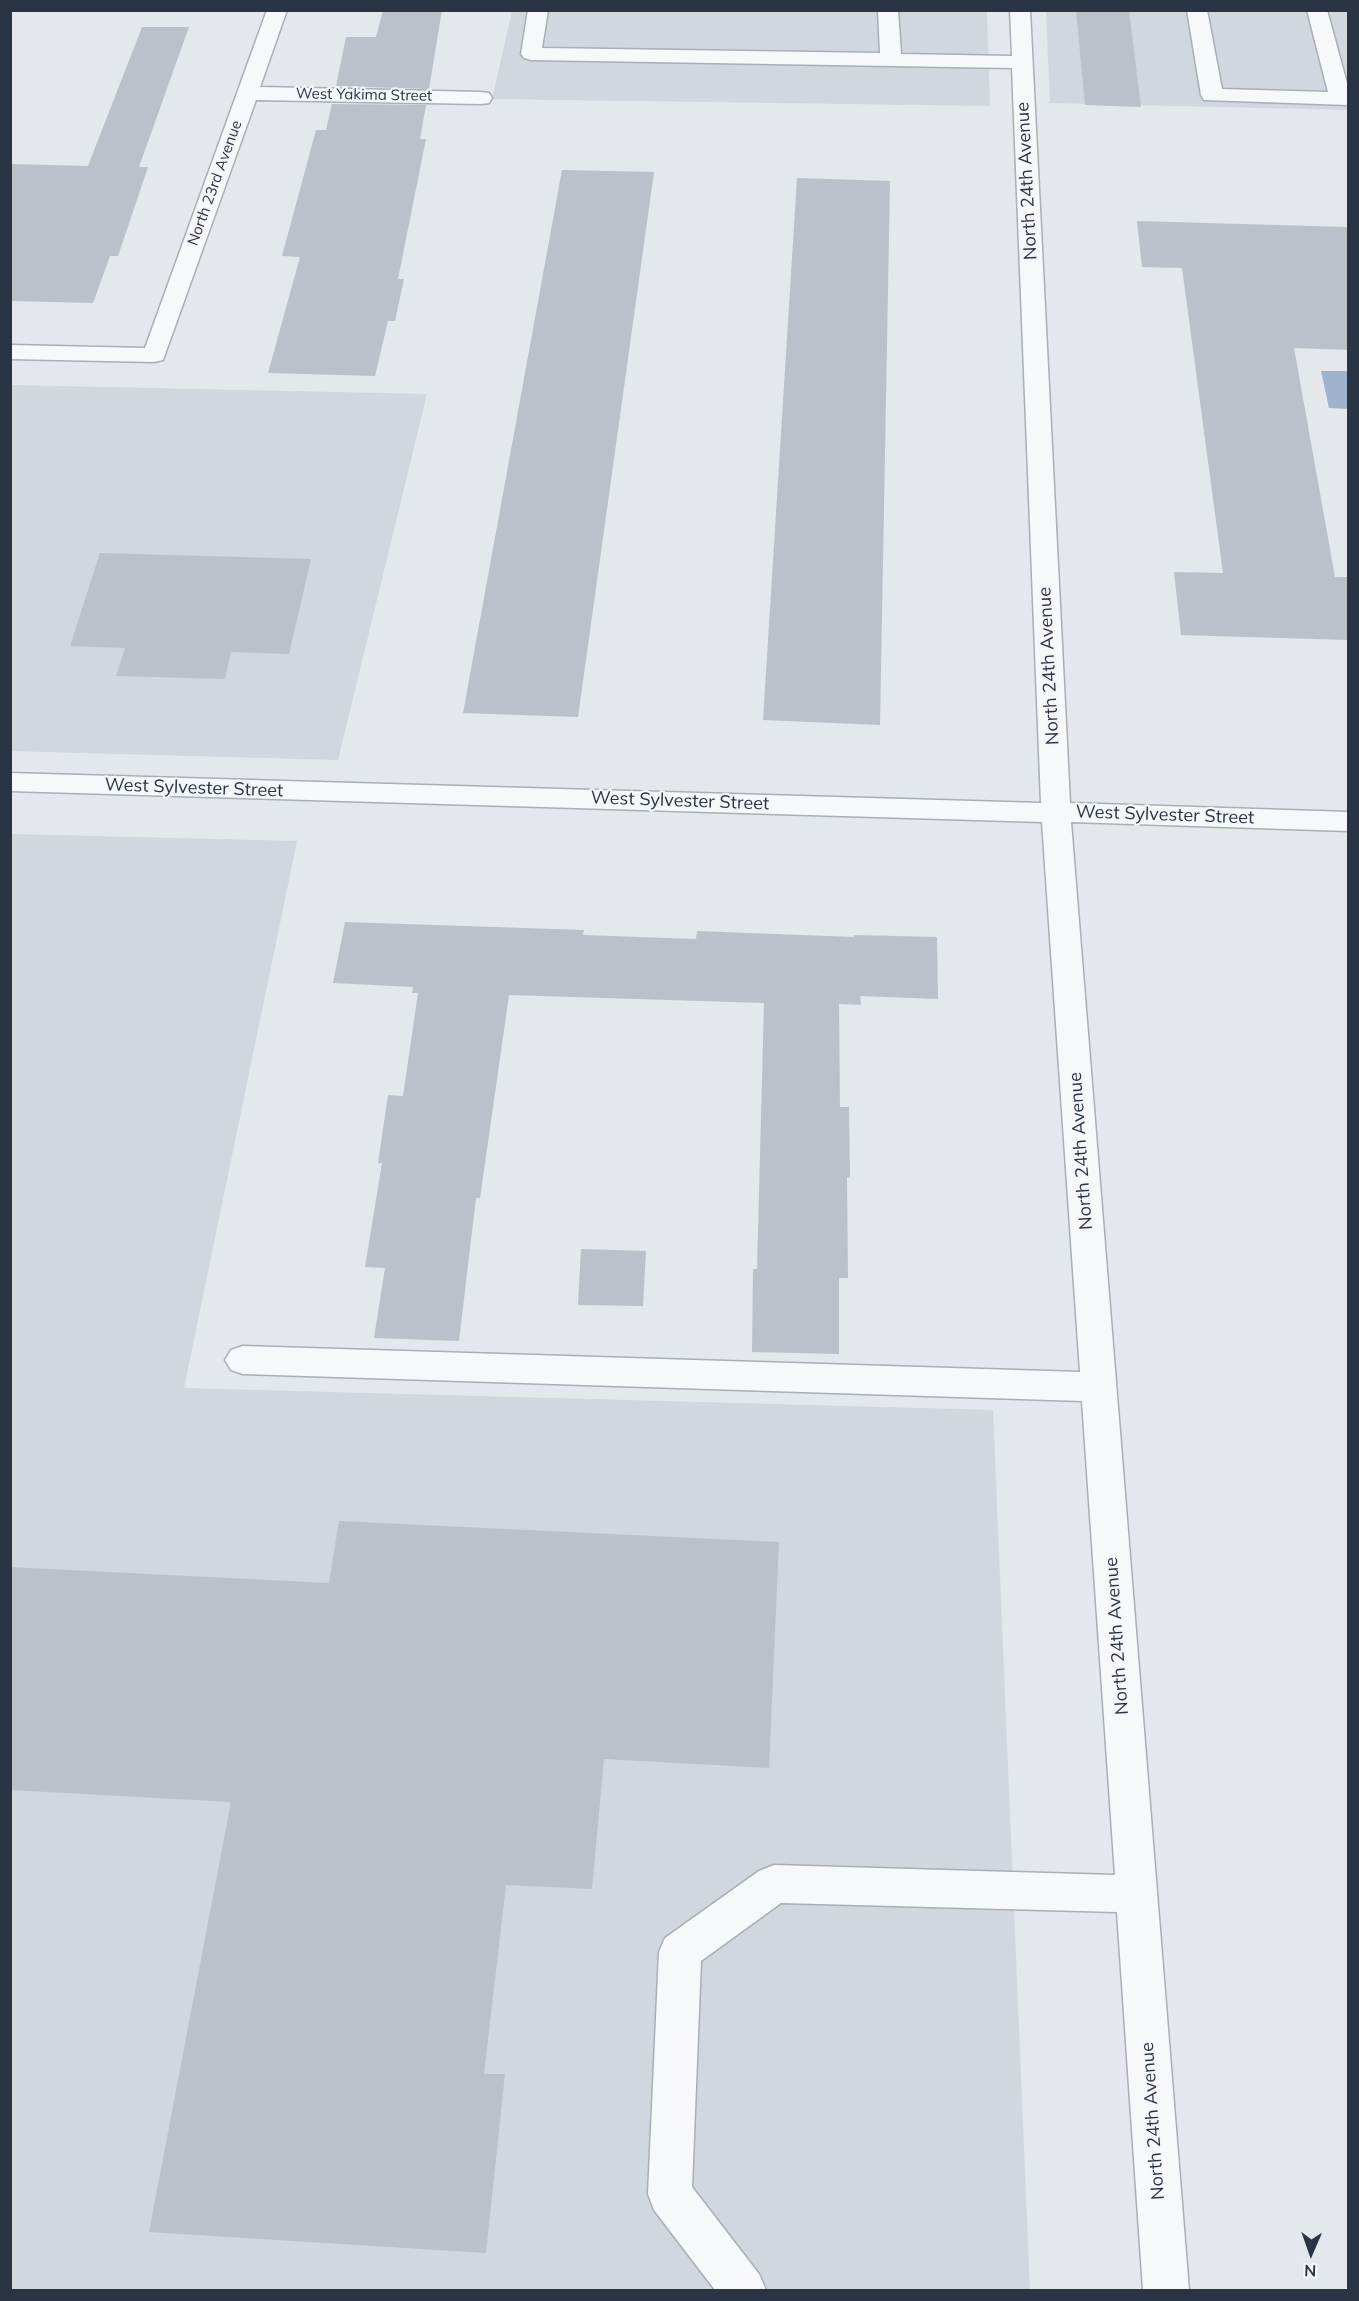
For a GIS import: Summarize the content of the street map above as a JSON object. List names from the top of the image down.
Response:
{
  "streets": {
    "street": [
      "West Yakima Street",
      "North 24th Avenue",
      "North 23rd Avenue",
      "West Sylvester Street"
    ]
  },
  "crossings": [
    ["West Yakima Street", "North 23rd Avenue"],
    ["North 24th Avenue", "West Sylvester Street"]
  ],
  "north": "bottom"
}
